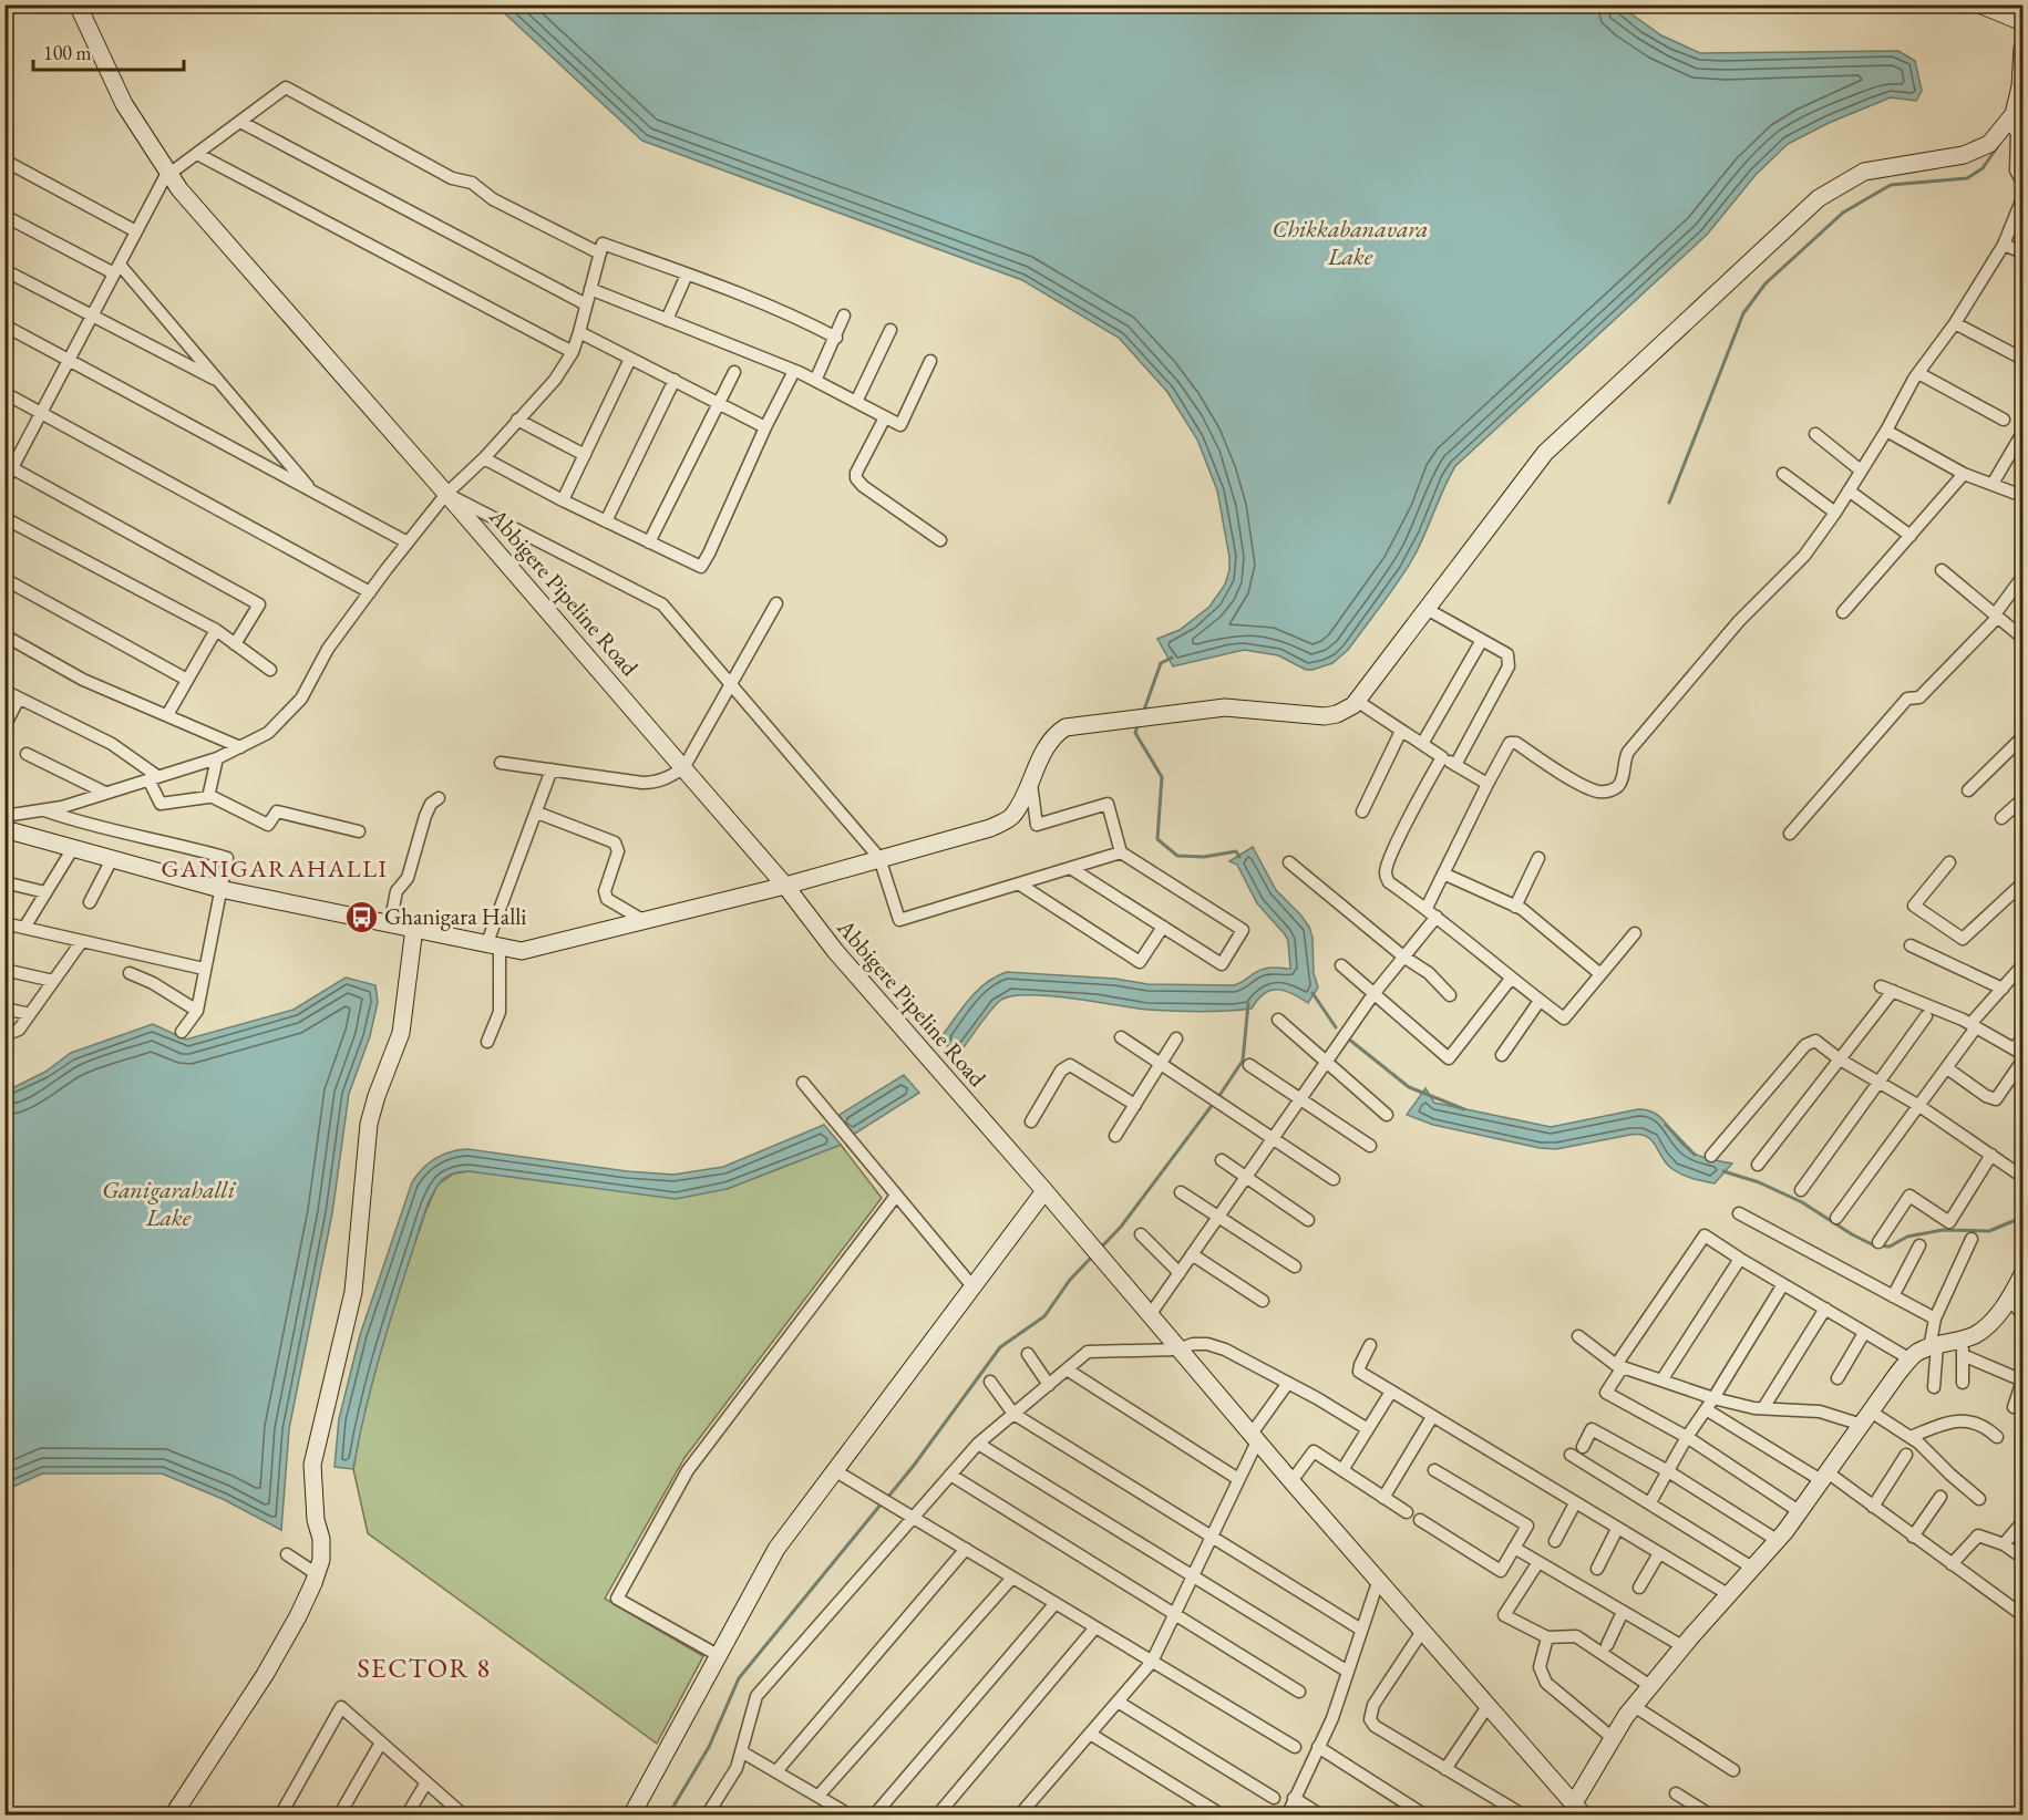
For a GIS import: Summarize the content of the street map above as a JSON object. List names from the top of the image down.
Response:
{
  "streets": {
    "street": ["Abbigere Pipeline Road"]
  },
  "districts": ["GANIGARAHALLI", "SECTOR 8"],
  "water": ["Chikkabanavara Lake", "Ganigarahalli Lake"],
  "places": {
    "bus stop": ["Ghanigara Halli"]
  },
  "scale_bar": "100 m"
}
